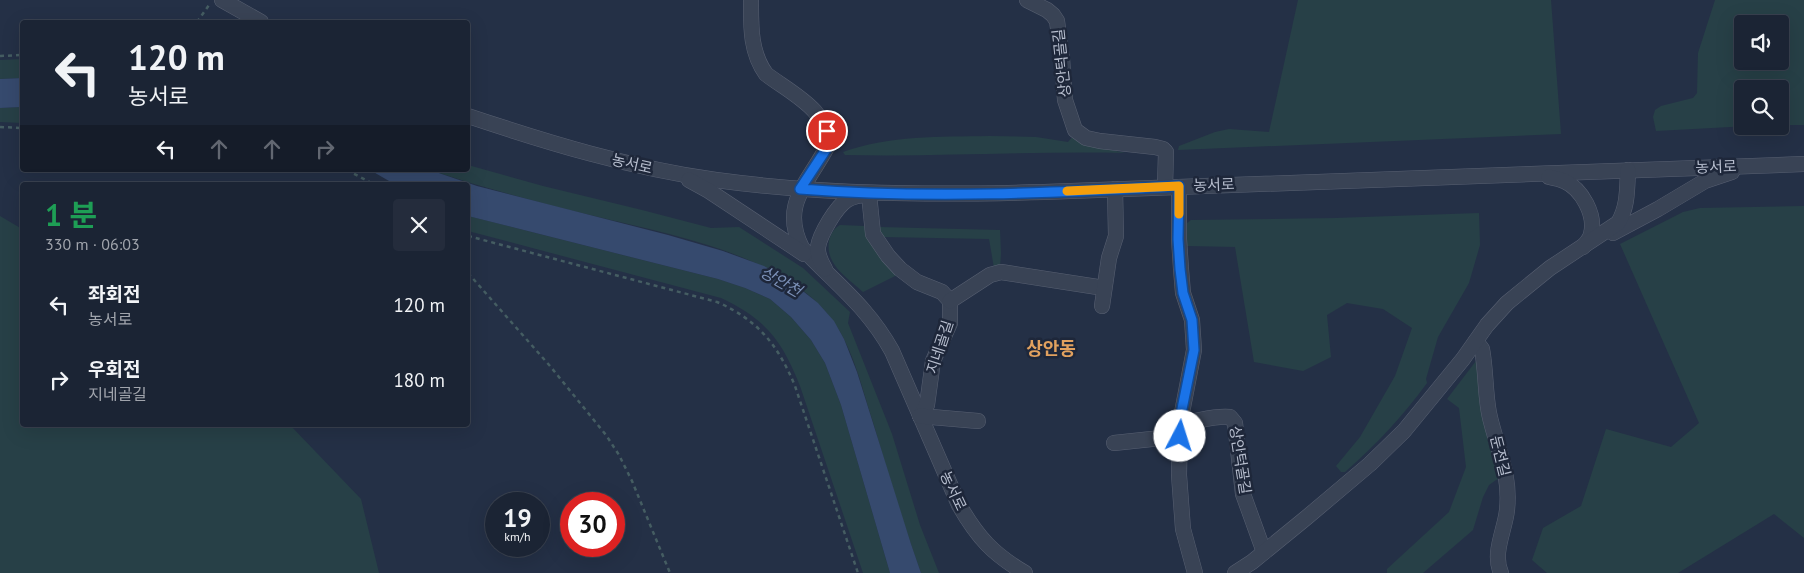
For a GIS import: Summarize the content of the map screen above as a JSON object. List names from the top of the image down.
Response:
{
  "streets": {
    "street": [
      "상안턱골길",
      "농서로",
      "지네골길",
      "둔전길"
    ]
  },
  "crossings": [
    ["상안턱골길", "농서로"],
    ["농서로", "지네골길"]
  ],
  "districts": ["상안동"],
  "water": ["상안천"],
  "page": {
    "turn": ["120 m", "농서로"],
    "heading": ["1 분", "330 m · 06:03"],
    "list": [
      {
        "name": "좌회전",
        "note": "농서로",
        "value": "120 m"
      },
      {
        "name": "우회전",
        "note": "지네골길",
        "value": "180 m"
      }
    ],
    "speed": "19 km/h",
    "limit": "30"
  }
}
